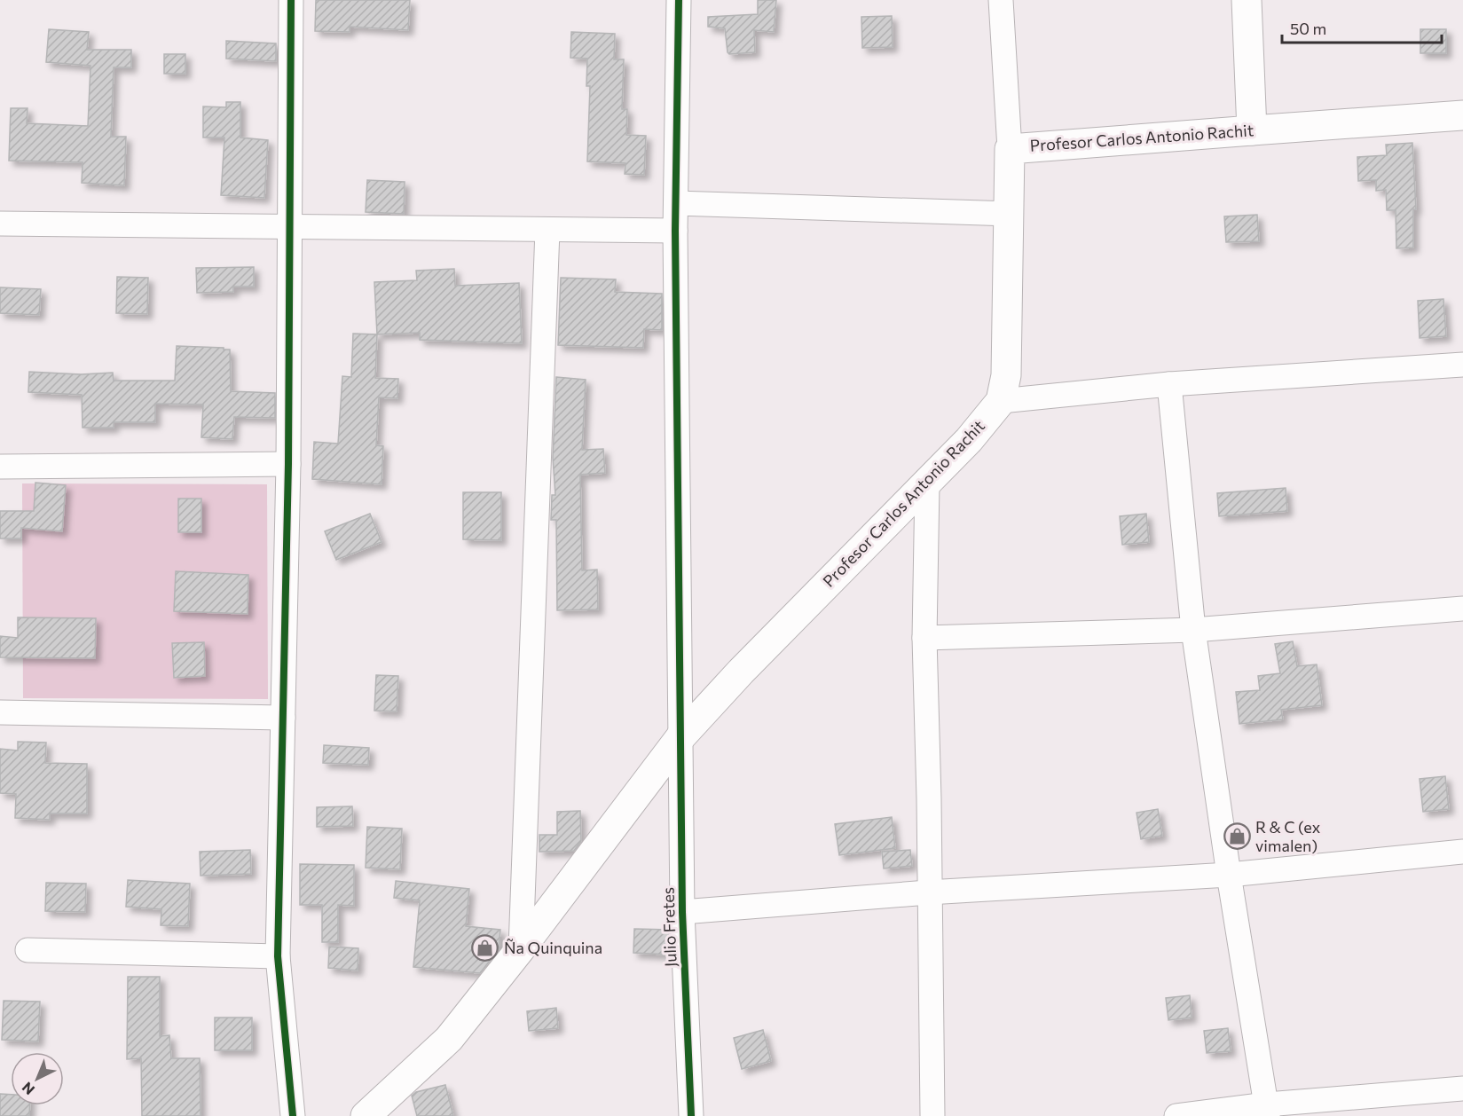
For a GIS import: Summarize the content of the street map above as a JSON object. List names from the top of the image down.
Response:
{
  "streets": {
    "main road": ["Profesor Carlos Antonio Rachit"],
    "street": ["Julio Fretes"]
  },
  "crossings": [
    ["Profesor Carlos Antonio Rachit", "Julio Fretes"]
  ],
  "places": {
    "shop": ["R & C (ex vimalen)", "Ña Quinquina"]
  },
  "scale_bar": "50 m",
  "north": "bottom left"
}
